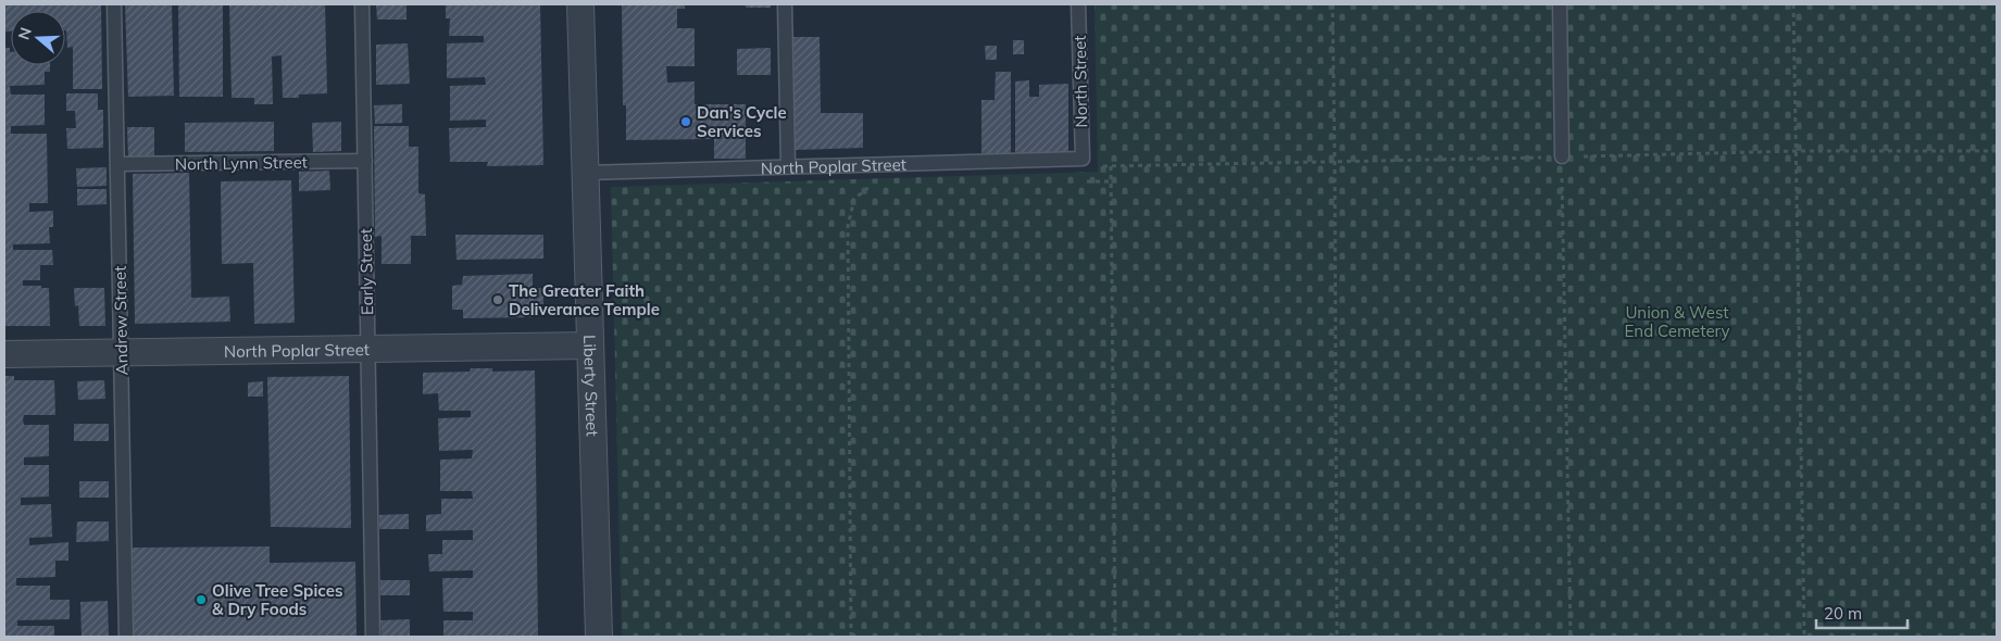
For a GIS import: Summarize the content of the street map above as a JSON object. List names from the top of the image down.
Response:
{
  "streets": {
    "street": ["North Poplar Street", "Liberty Street"],
    "lane": [
      "North Street",
      "North Lynn Street",
      "Early Street",
      "Andrew Street"
    ]
  },
  "crossings": [
    ["North Street", "North Poplar Street"],
    ["North Lynn Street", "Early Street"],
    ["North Lynn Street", "Andrew Street"],
    ["North Poplar Street", "Early Street"],
    ["North Poplar Street", "Andrew Street"],
    ["North Poplar Street", "Liberty Street"]
  ],
  "parks": ["Union & West End Cemetery"],
  "places": ["Dan's Cycle Services", "The Greater Faith Deliverance Temple", "Olive Tree Spices & Dry Foods"],
  "scale_bar": "20 m",
  "north": "left"
}
